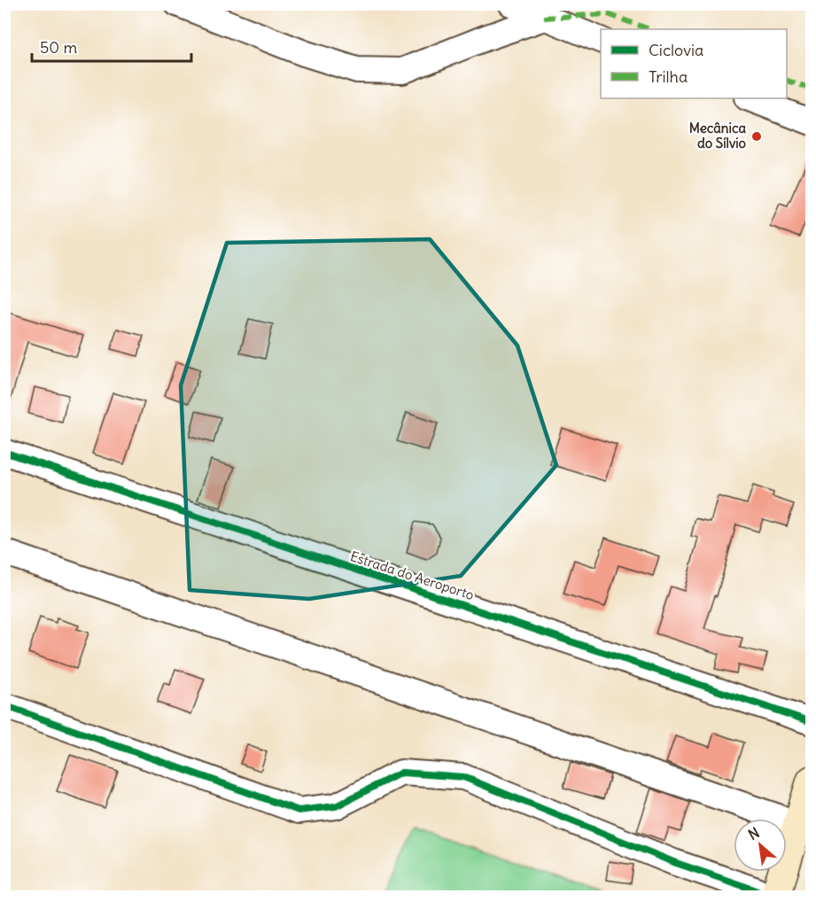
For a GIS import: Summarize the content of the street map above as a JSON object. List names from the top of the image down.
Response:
{
  "streets": {
    "street": ["Estrada do Aeroporto"]
  },
  "places": ["Mecânica do Sílvio"],
  "legend": ["Ciclovia", "Trilha"],
  "scale_bar": "50 m",
  "north": "top left"
}
